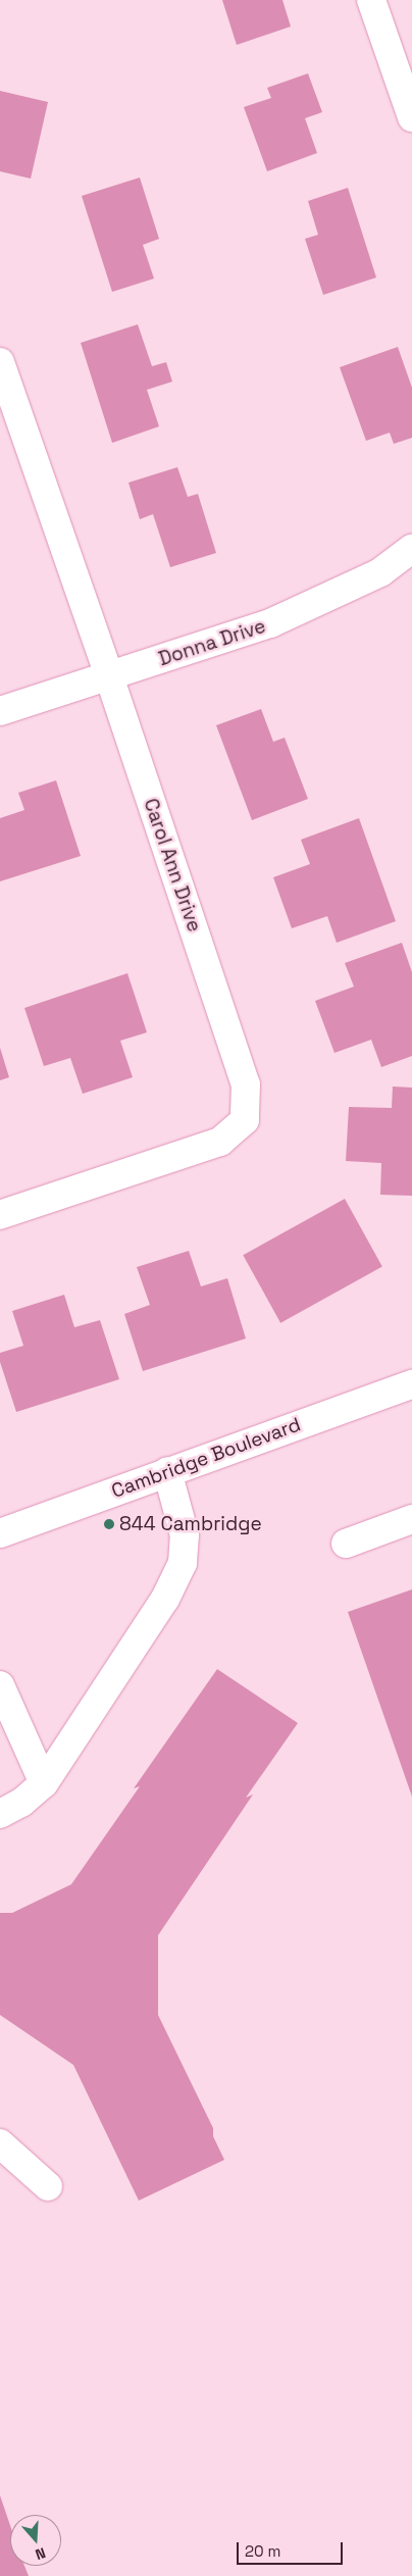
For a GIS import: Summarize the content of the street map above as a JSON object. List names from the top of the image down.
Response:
{
  "streets": {
    "street": ["Donna Drive", "Carol Ann Drive", "Cambridge Boulevard"]
  },
  "crossings": [
    ["Donna Drive", "Carol Ann Drive"]
  ],
  "places": ["844 Cambridge"],
  "scale_bar": "20 m",
  "north": "bottom"
}
